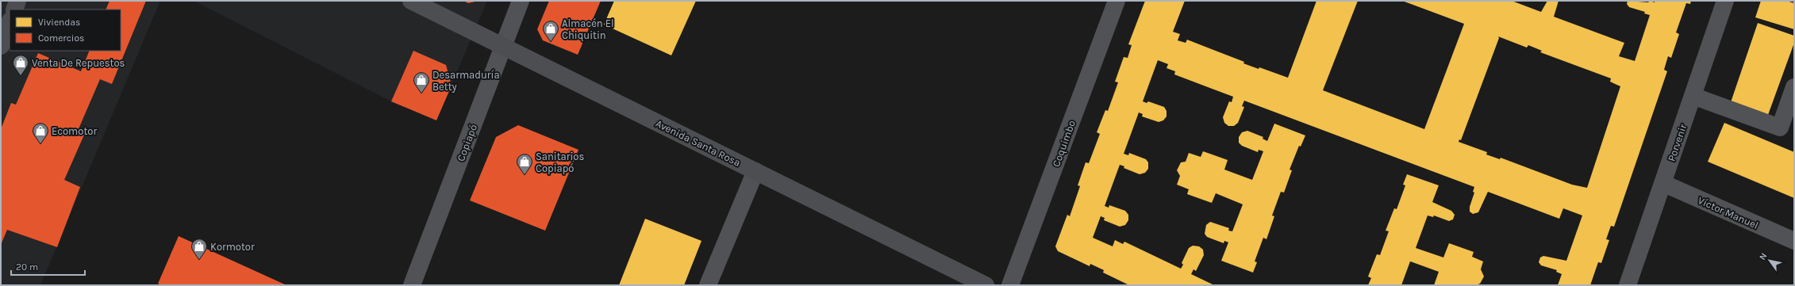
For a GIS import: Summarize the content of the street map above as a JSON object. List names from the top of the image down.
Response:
{
  "streets": {
    "main road": ["Avenida Santa Rosa"],
    "street": [
      "Copiapó",
      "Porvenir",
      "Coquimbo",
      "Víctor Manuel"
    ]
  },
  "crossings": [
    ["Copiapó", "Avenida Santa Rosa"],
    ["Porvenir", "Víctor Manuel"]
  ],
  "places": {
    "shop": [
      "Almacén El Chiquitin",
      "Venta De Repuestos",
      "Desarmaduría Betty",
      "Ecomotor",
      "Sanitarios Copiapó",
      "Kormotor"
    ]
  },
  "legend": ["Viviendas", "Comercios"],
  "scale_bar": "20 m",
  "north": "top left"
}
